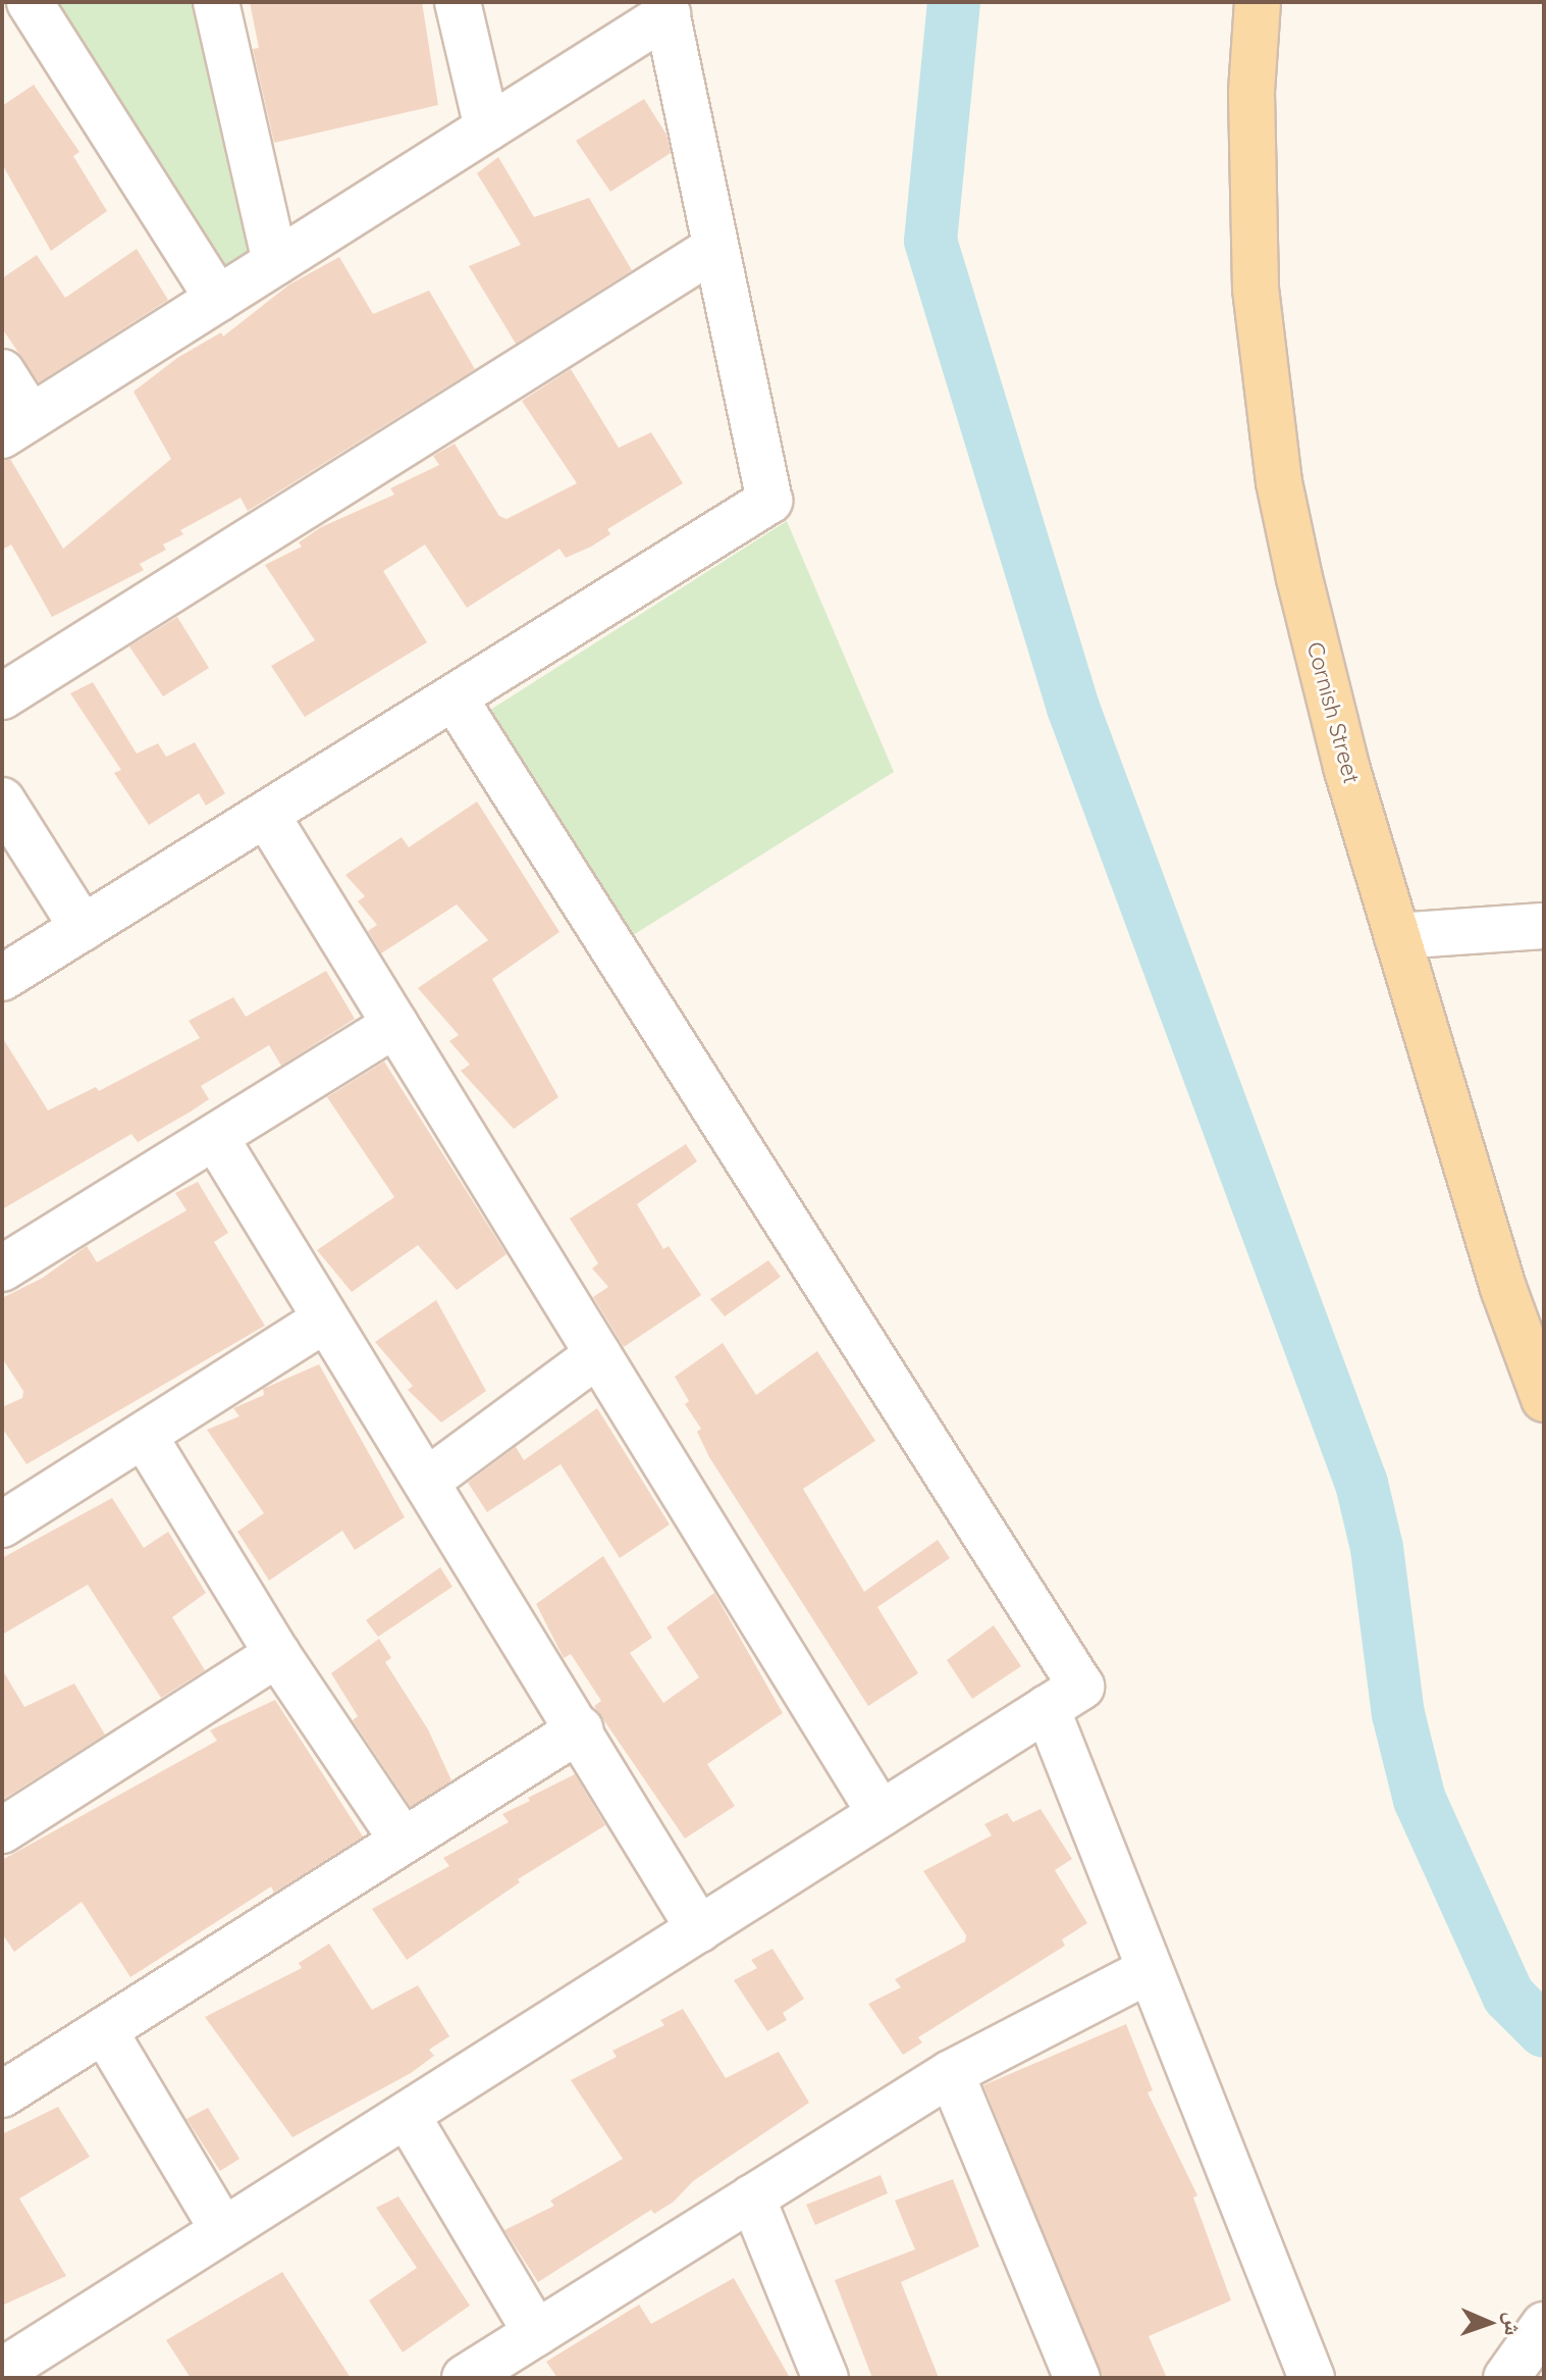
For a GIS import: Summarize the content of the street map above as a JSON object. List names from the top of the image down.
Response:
{
  "streets": {
    "main road": ["Cornish Street"]
  },
  "north": "right"
}
